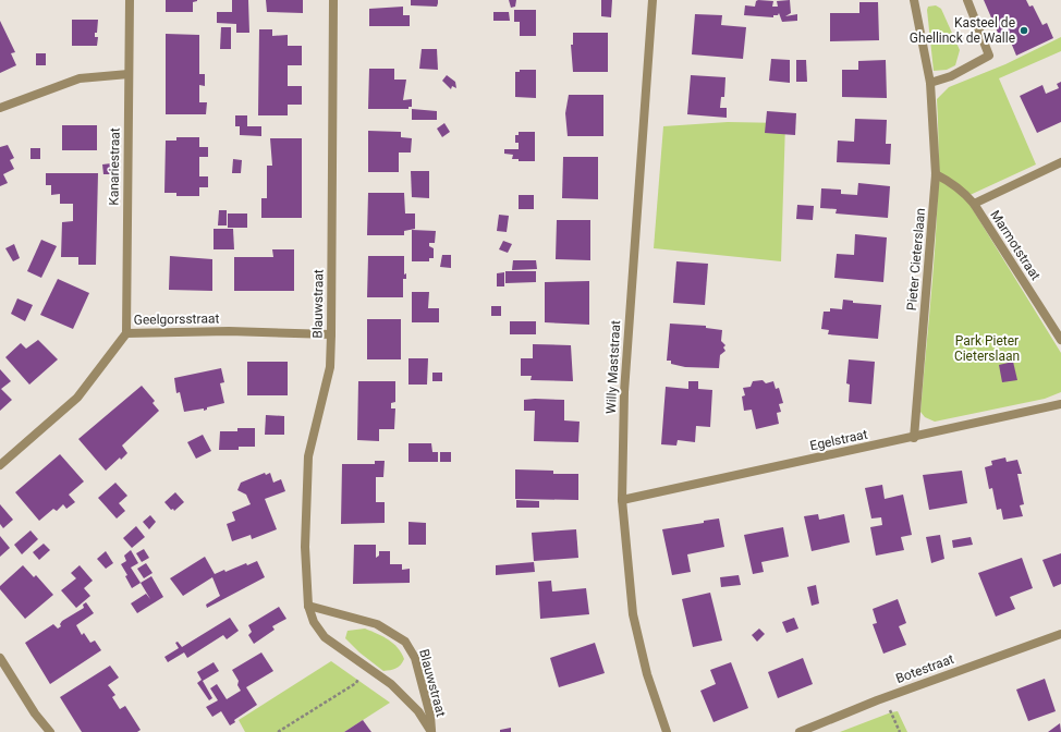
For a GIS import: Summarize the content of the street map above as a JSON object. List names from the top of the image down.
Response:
{
  "streets": {
    "street": [
      "Kanariestraat",
      "Marmotstraat",
      "Pieter Cieterslaan",
      "Blauwstraat",
      "Geelgorsstraat",
      "Willy Maststraat",
      "Egelstraat",
      "Botestraat"
    ]
  },
  "crossings": [
    ["Kanariestraat", "Geelgorsstraat"],
    ["Marmotstraat", "Pieter Cieterslaan"],
    ["Pieter Cieterslaan", "Egelstraat"],
    ["Blauwstraat", "Geelgorsstraat"],
    ["Willy Maststraat", "Egelstraat"]
  ],
  "parks": ["Park Pieter Cieterslaan"],
  "places": ["Kasteel de Ghellinck de Walle"]
}
